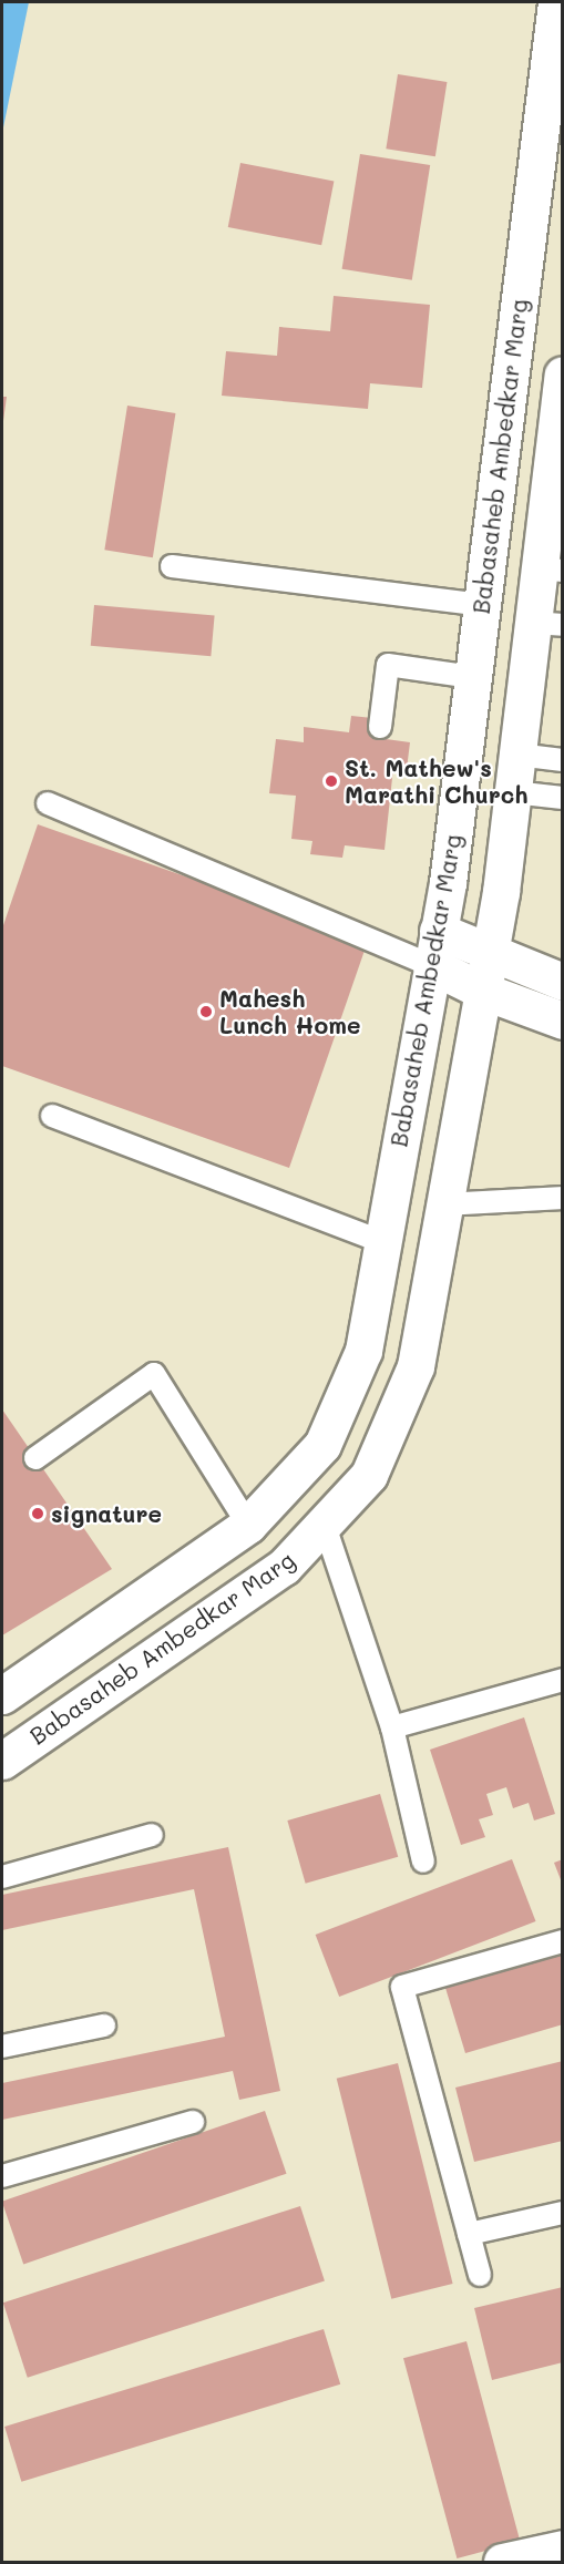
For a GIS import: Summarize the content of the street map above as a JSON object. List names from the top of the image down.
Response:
{
  "streets": {
    "main road": ["Babasaheb Ambedkar Marg"]
  },
  "places": ["St. Mathew's Marathi Church", "Mahesh Lunch Home", "signature"]
}
